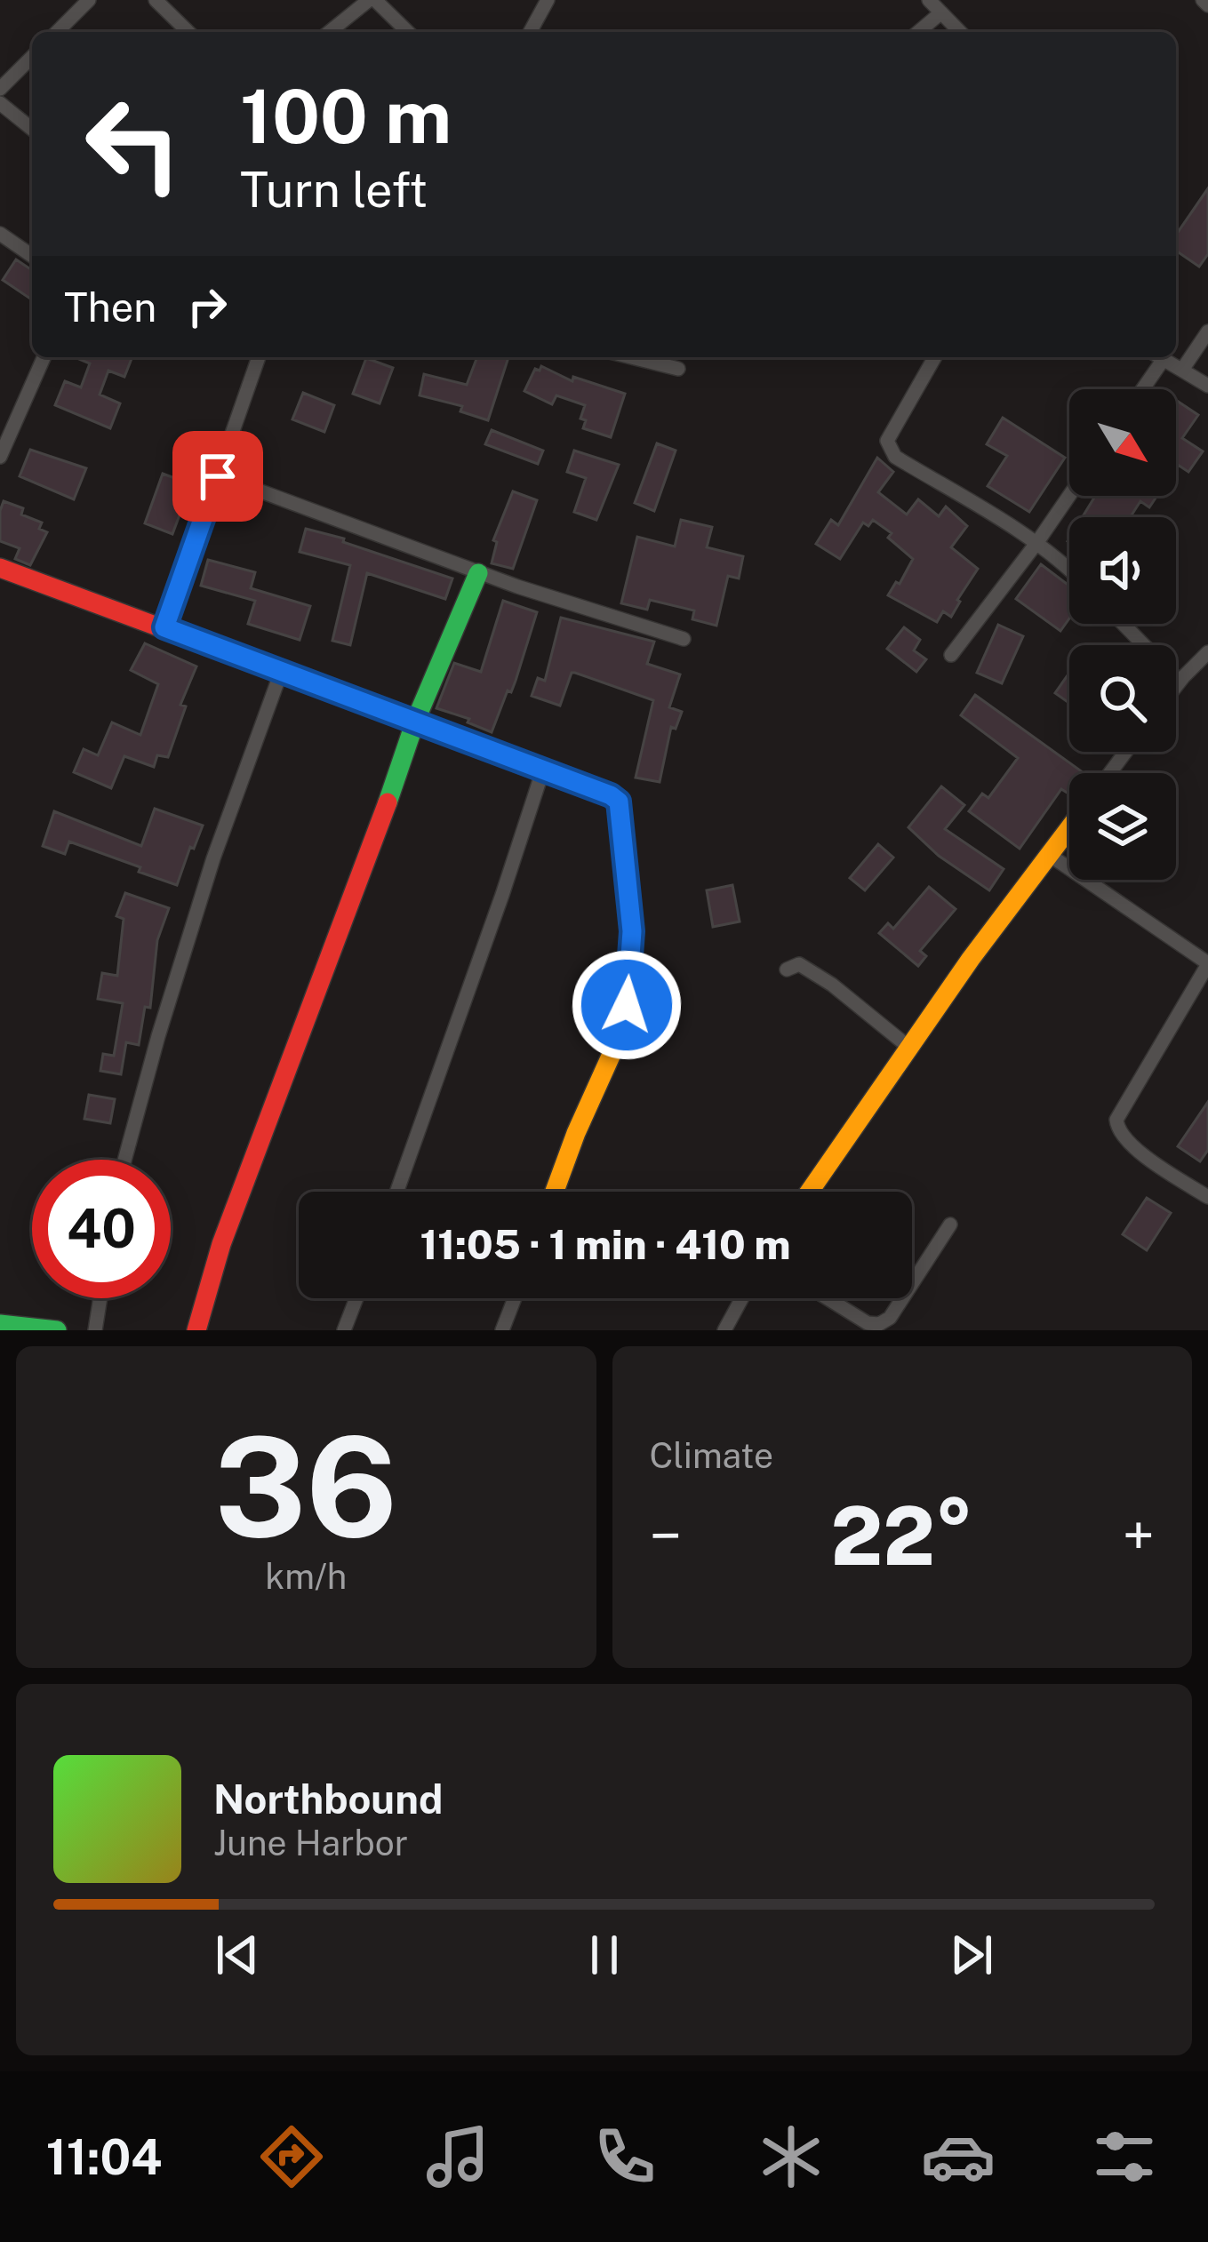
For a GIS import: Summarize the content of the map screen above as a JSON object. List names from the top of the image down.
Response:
{
  "north": "bottom right",
  "page": {
    "turn": ["100 m", "Turn left"],
    "then": "Then",
    "limit": "40",
    "trip": "11:05 · 1 min · 410 m",
    "tile": [
      ["36", "km/h"],
      "Climate"
    ],
    "heat": ["−", "22°", "+"],
    "song": ["Northbound", "June Harbor"],
    "tabs": "11:04"
  }
}
